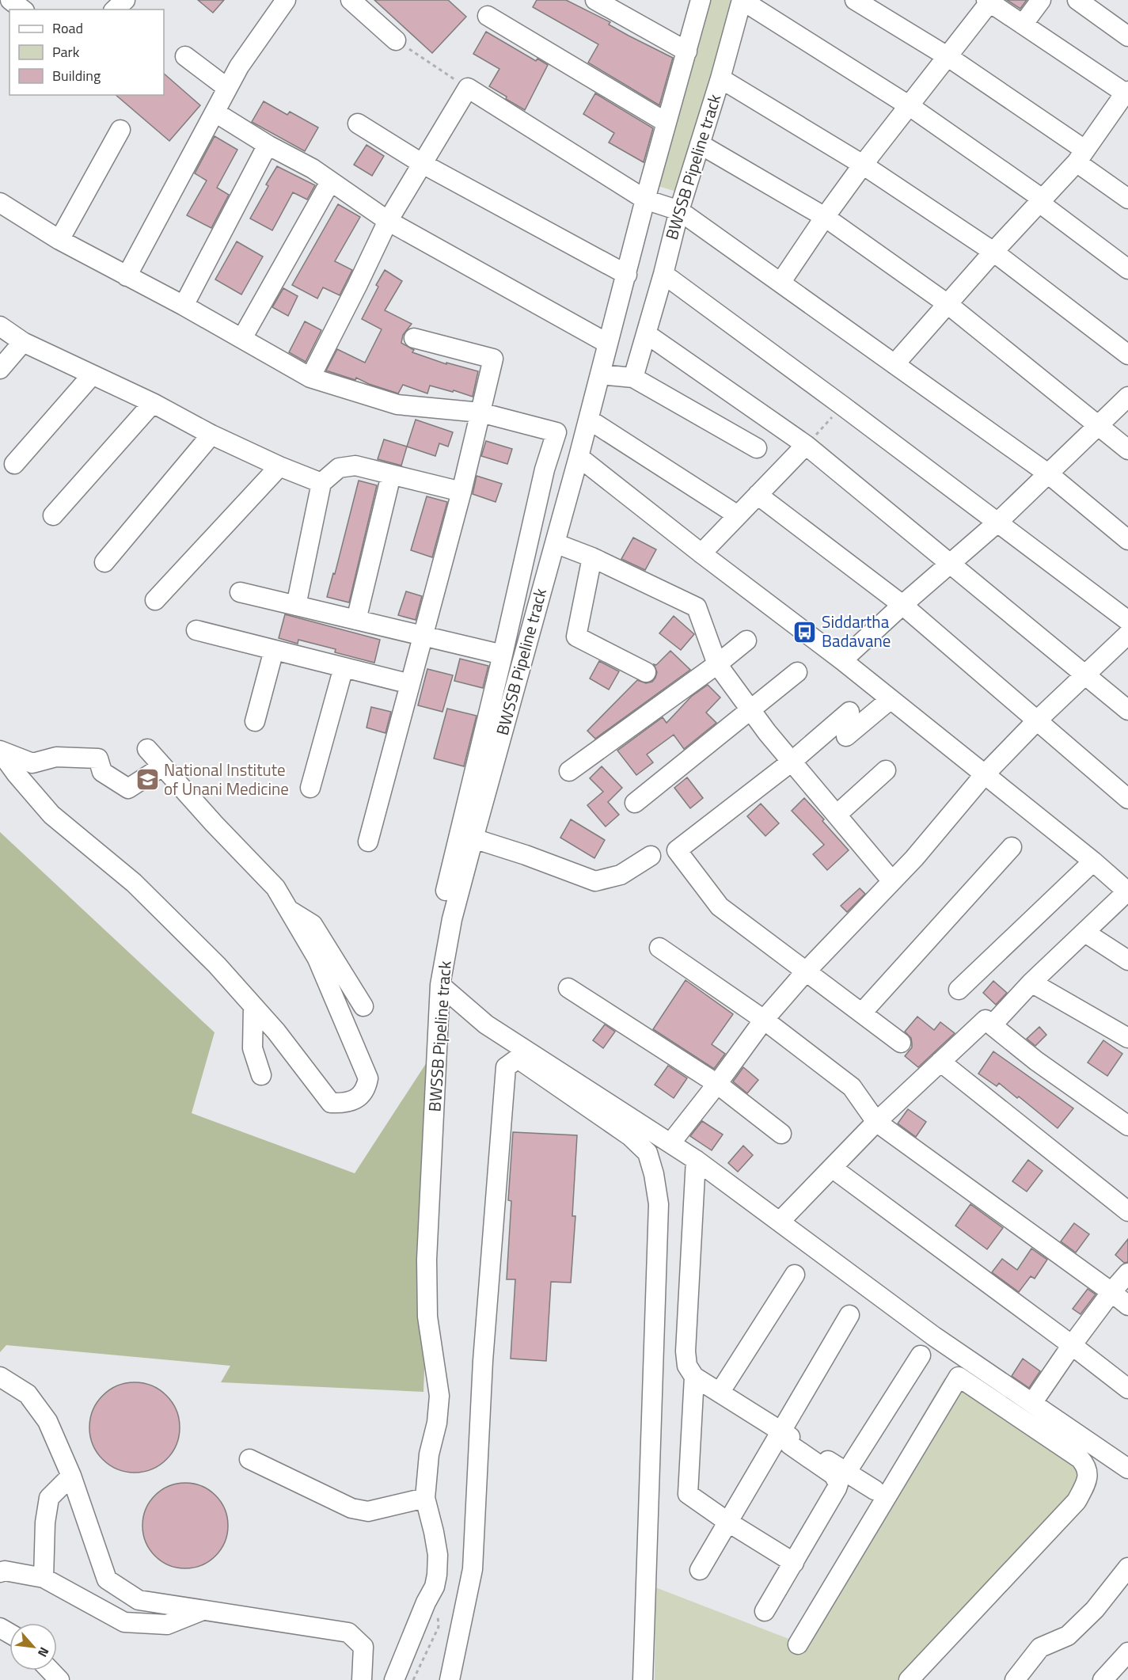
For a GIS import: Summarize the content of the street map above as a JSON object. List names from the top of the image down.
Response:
{
  "streets": {
    "street": ["BWSSB Pipeline track"]
  },
  "places": {
    "bus stop": ["Siddartha Badavane"],
    "school or university": ["National Institute of Unani Medicine"]
  },
  "legend": ["Road", "Park", "Building"],
  "north": "bottom right"
}
